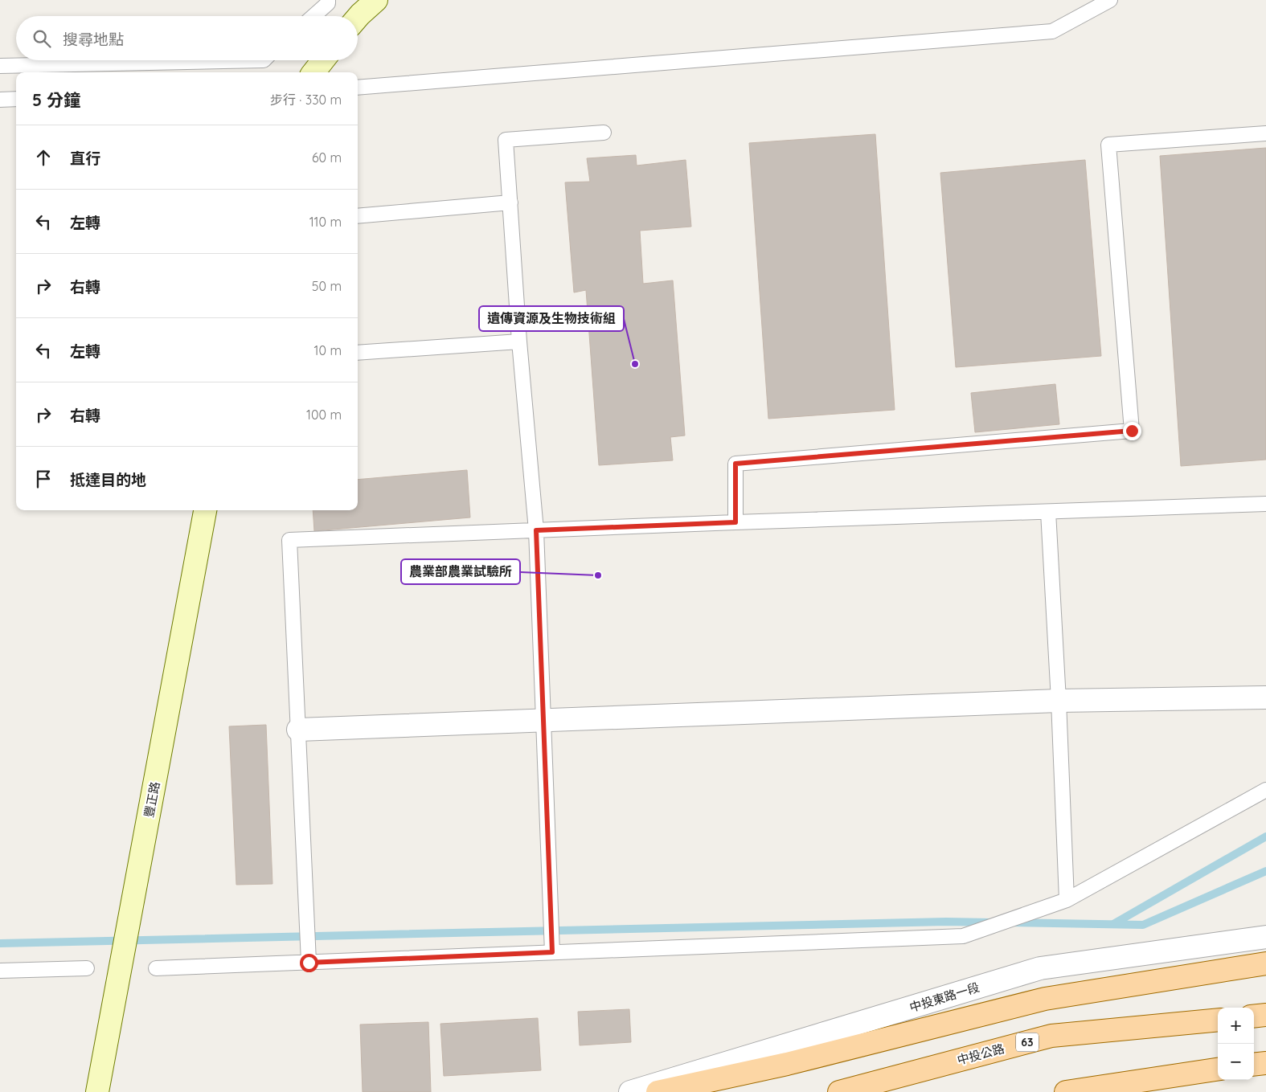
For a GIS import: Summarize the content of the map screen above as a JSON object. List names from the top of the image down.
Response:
{
  "streets": {
    "main road": ["63", "中投公路"],
    "street": ["豐正路", "中投東路一段"]
  },
  "places": ["遺傳資源及生物技術組", "農業部農業試驗所"],
  "page": {
    "search": "搜尋地點",
    "heading": ["5 分鐘", "步行 · 330 m"],
    "list": [
      ["直行", "60 m"],
      ["左轉", "110 m"],
      ["右轉", "50 m"],
      ["左轉", "10 m"],
      ["右轉", "100 m"],
      "抵達目的地"
    ],
    "map_buttons": ["+", "−"]
  }
}
